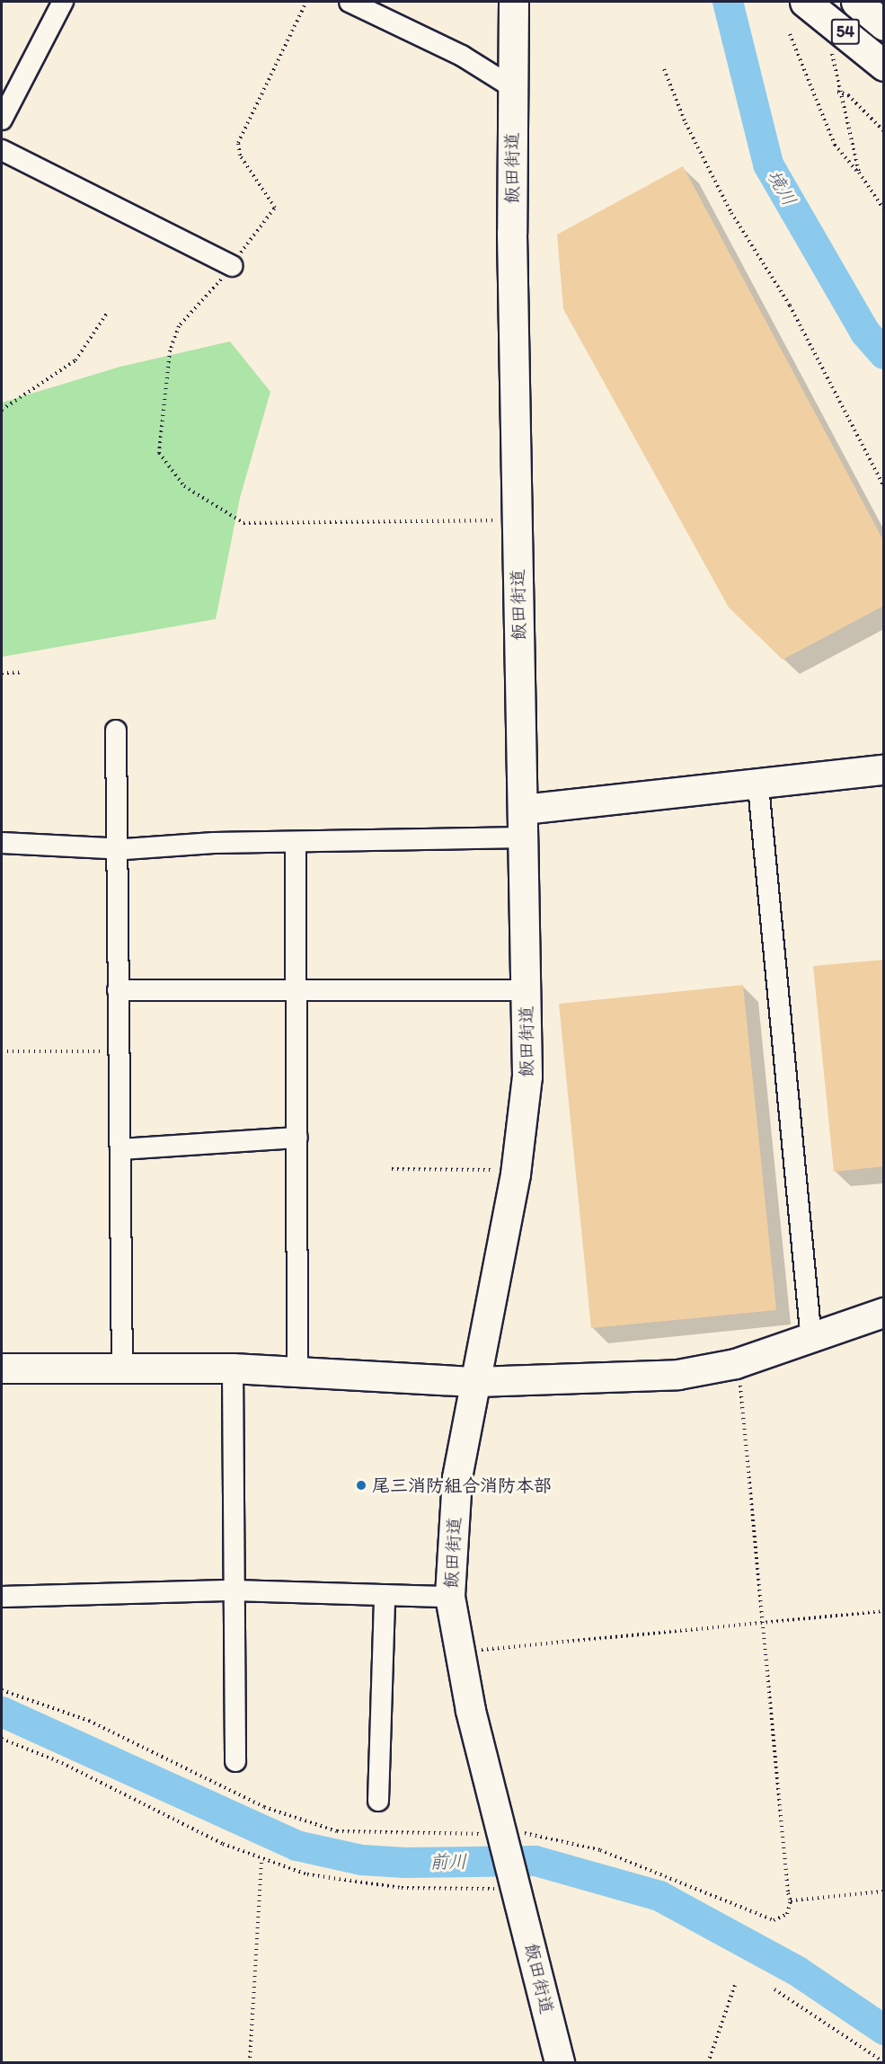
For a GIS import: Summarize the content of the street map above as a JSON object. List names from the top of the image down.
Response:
{
  "streets": {
    "main road": ["54", "飯田街道"]
  },
  "water": ["境川", "前川"],
  "places": ["尾三消防組合消防本部"]
}
